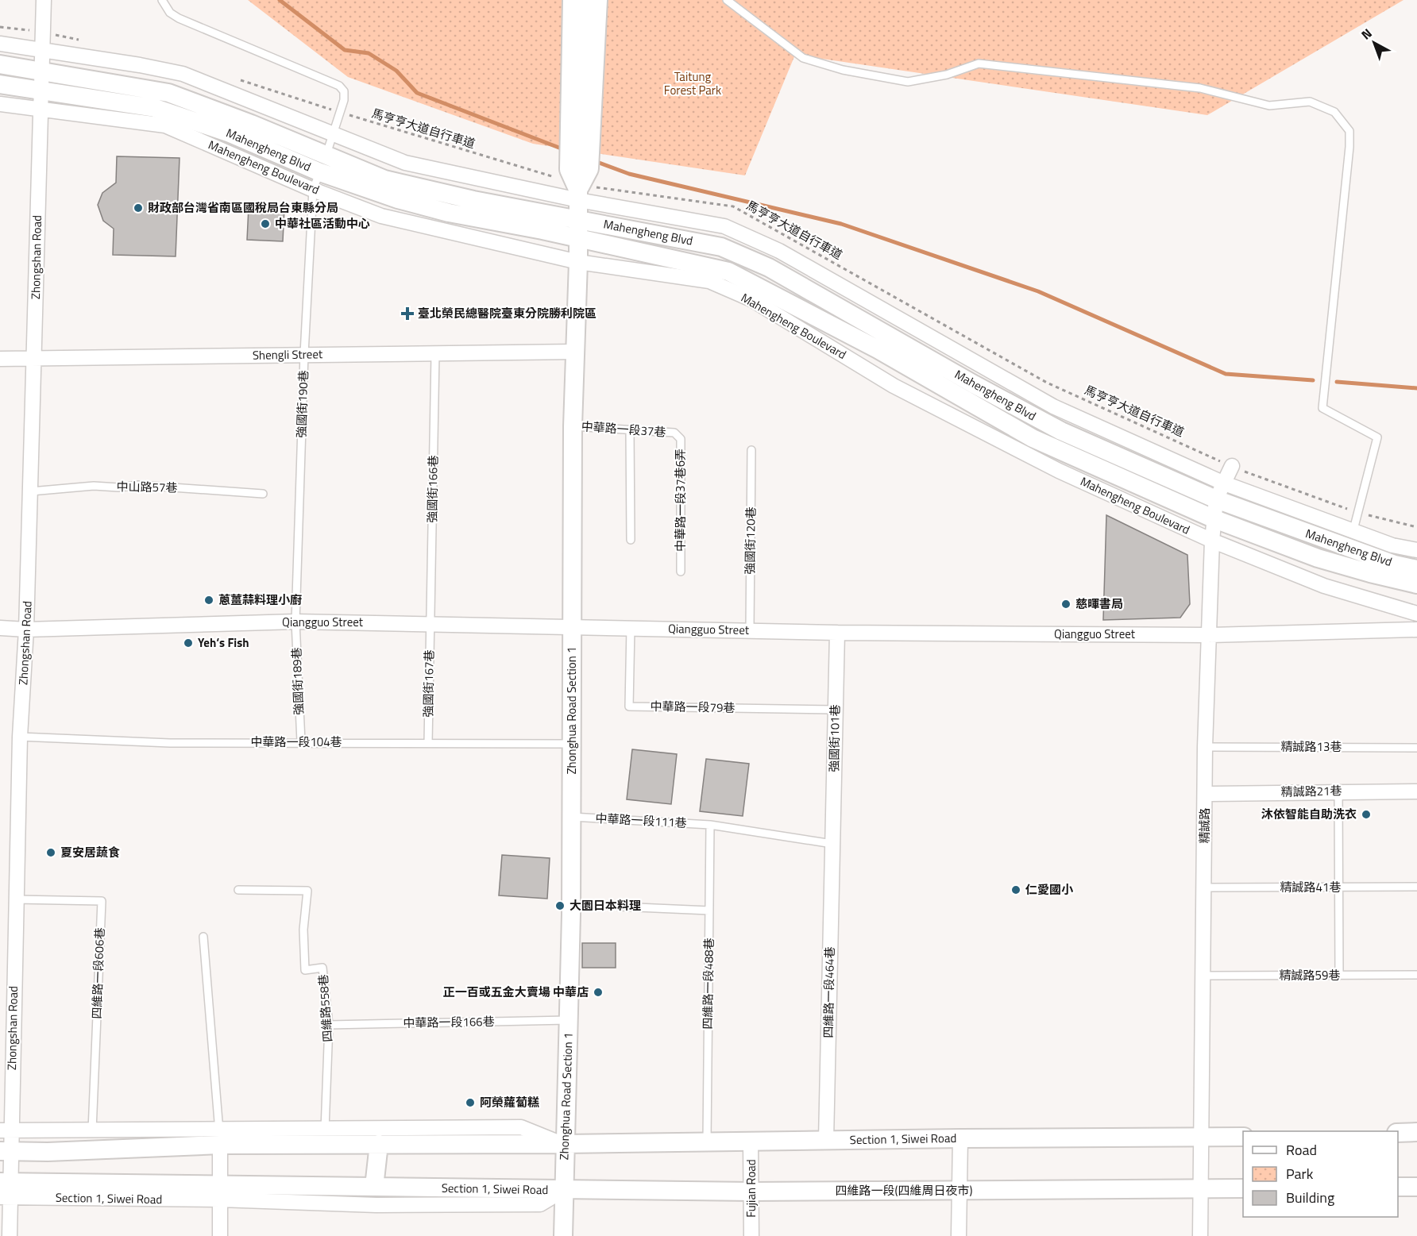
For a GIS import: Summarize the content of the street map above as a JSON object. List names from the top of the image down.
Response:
{
  "streets": {
    "street": [
      "Mahengheng Blvd",
      "Mahengheng Boulevard",
      "Zhongshan Road",
      "Shengli Street",
      "Qiangguo Street",
      "Zhonghua Road Section 1",
      "強國街101巷",
      "精誠路21巷",
      "精誠路",
      "四維路一段464巷",
      "Section 1, Siwei Road",
      "Fujian Road",
      "四維路一段(四維周日夜市)"
    ],
    "lane": [
      "強國街190巷",
      "中華路一段37巷",
      "中山路57巷",
      "強國街166巷",
      "中華路一段37巷6弄",
      "強國街120巷",
      "強國街189巷",
      "強國街167巷",
      "中華路一段79巷",
      "中華路一段104巷",
      "精誠路13巷",
      "中華路一段111巷",
      "精誠路41巷",
      "四維路一段606巷",
      "精誠路59巷",
      "四維路一段488巷",
      "四維路558巷",
      "中華路一段166巷"
    ],
    "path": ["馬亨亨大道自行車道"]
  },
  "crossings": [
    ["馬亨亨大道自行車道", "強國街190巷"],
    ["馬亨亨大道自行車道", "Zhonghua Road Section 1"],
    ["馬亨亨大道自行車道", "精誠路"],
    ["Mahengheng Blvd", "Mahengheng Boulevard"],
    ["Mahengheng Blvd", "Zhongshan Road"],
    ["Mahengheng Blvd", "強國街190巷"],
    ["Mahengheng Blvd", "Zhonghua Road Section 1"],
    ["Mahengheng Blvd", "精誠路"],
    ["Mahengheng Boulevard", "Zhongshan Road"],
    ["Mahengheng Boulevard", "強國街190巷"],
    ["Mahengheng Boulevard", "Zhonghua Road Section 1"],
    ["Mahengheng Boulevard", "精誠路"],
    ["Zhongshan Road", "Shengli Street"],
    ["Zhongshan Road", "中山路57巷"],
    ["Zhongshan Road", "Qiangguo Street"],
    ["Zhongshan Road", "中華路一段104巷"],
    ["Zhongshan Road", "四維路一段606巷"],
    ["Zhongshan Road", "Section 1, Siwei Road"],
    ["Shengli Street", "強國街190巷"],
    ["Shengli Street", "強國街166巷"],
    ["Shengli Street", "Zhonghua Road Section 1"],
    ["強國街190巷", "Qiangguo Street"],
    ["強國街190巷", "強國街189巷"],
    ["中華路一段37巷", "中華路一段37巷6弄"],
    ["中華路一段37巷", "Zhonghua Road Section 1"],
    ["強國街166巷", "Qiangguo Street"],
    ["強國街166巷", "強國街167巷"],
    ["強國街120巷", "Qiangguo Street"],
    ["Qiangguo Street", "強國街189巷"],
    ["Qiangguo Street", "強國街167巷"],
    ["Qiangguo Street", "中華路一段79巷"],
    ["Qiangguo Street", "Zhonghua Road Section 1"],
    ["Qiangguo Street", "強國街101巷"],
    ["Qiangguo Street", "精誠路"],
    ["強國街189巷", "中華路一段104巷"],
    ["強國街167巷", "中華路一段104巷"],
    ["中華路一段79巷", "強國街101巷"],
    ["Zhonghua Road Section 1", "中華路一段104巷"],
    ["Zhonghua Road Section 1", "中華路一段111巷"],
    ["Zhonghua Road Section 1", "中華路一段166巷"],
    ["Zhonghua Road Section 1", "Section 1, Siwei Road"],
    ["Zhonghua Road Section 1", "四維路一段(四維周日夜市)"],
    ["強國街101巷", "中華路一段111巷"],
    ["強國街101巷", "四維路一段464巷"],
    ["精誠路13巷", "精誠路"],
    ["精誠路21巷", "精誠路"],
    ["中華路一段111巷", "四維路一段488巷"],
    ["中華路一段111巷", "四維路一段464巷"],
    ["精誠路", "精誠路41巷"],
    ["精誠路", "精誠路59巷"],
    ["精誠路", "Section 1, Siwei Road"],
    ["精誠路", "四維路一段(四維周日夜市)"],
    ["四維路一段606巷", "Section 1, Siwei Road"],
    ["四維路一段488巷", "Section 1, Siwei Road"],
    ["四維路一段464巷", "Section 1, Siwei Road"],
    ["四維路558巷", "中華路一段166巷"],
    ["四維路558巷", "Section 1, Siwei Road"],
    ["Section 1, Siwei Road", "Fujian Road"],
    ["Section 1, Siwei Road", "四維路一段(四維周日夜市)"],
    ["Fujian Road", "四維路一段(四維周日夜市)"]
  ],
  "parks": ["Taitung Forest Park"],
  "places": {
    "other": [
      "財政部台灣省南區國稅局台東縣分局",
      "中華社區活動中心",
      "蔥薑蒜料理小廚",
      "慈暉書局",
      "Yeh‘s Fish",
      "沐依智能自助洗衣",
      "夏安居蔬食",
      "仁愛國小",
      "大園日本料理",
      "正一百或五金大賣場 中華店",
      "阿榮蘿蔔糕"
    ],
    "health": ["臺北榮民總醫院臺東分院勝利院區"]
  },
  "legend": ["Road", "Park", "Building"],
  "north": "top left"
}
